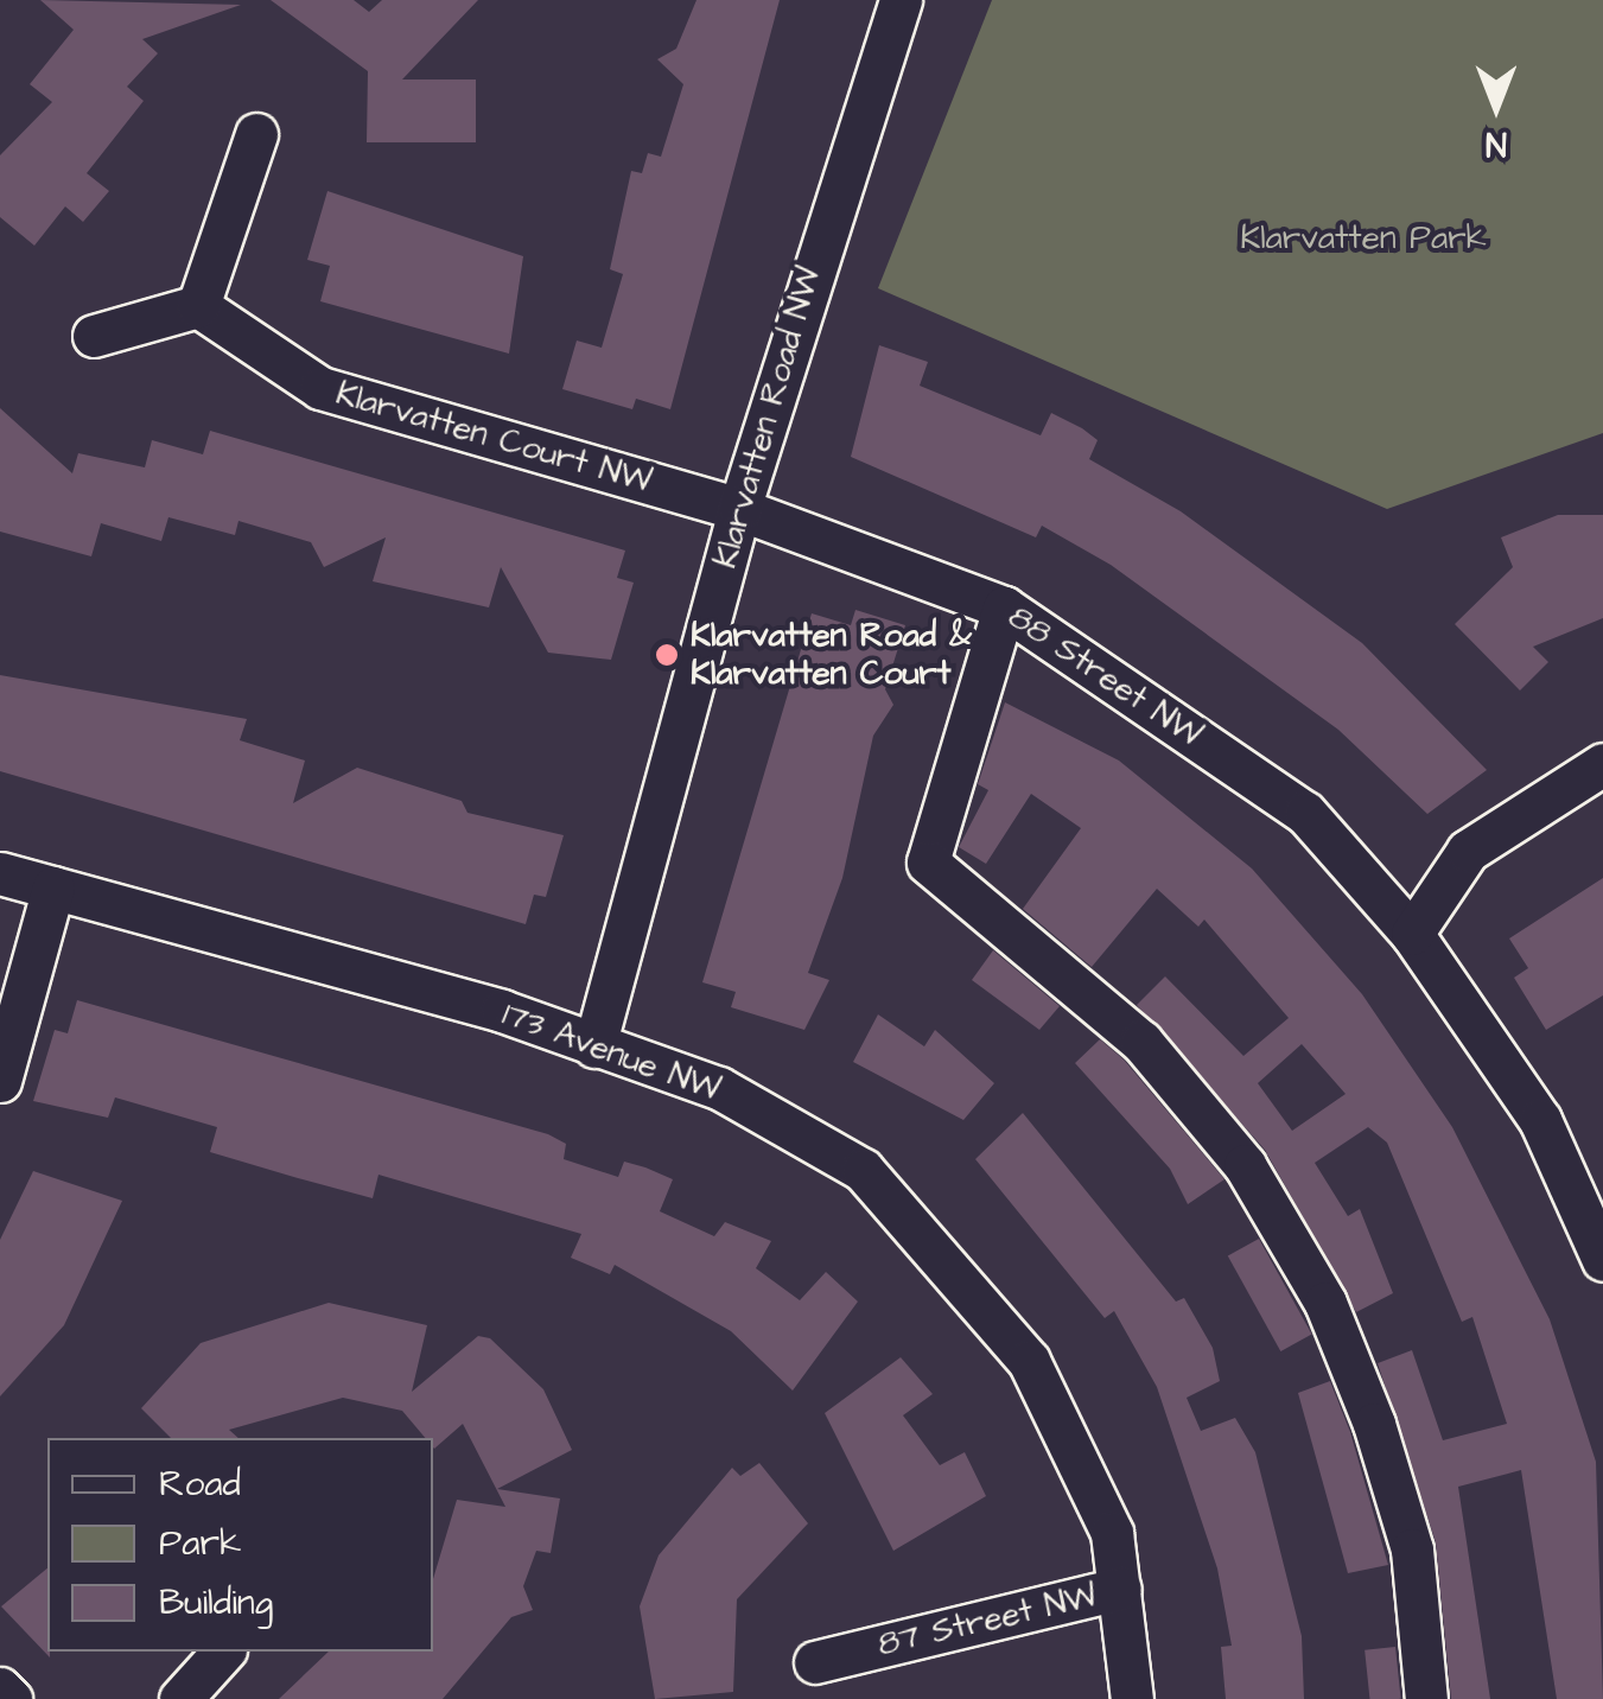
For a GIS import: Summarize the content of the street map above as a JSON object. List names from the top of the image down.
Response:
{
  "streets": {
    "street": [
      "Klarvatten Road NW",
      "Klarvatten Court NW",
      "88 Street NW",
      "173 Avenue NW",
      "87 Street NW"
    ]
  },
  "crossings": [
    ["Klarvatten Road NW", "Klarvatten Court NW"],
    ["Klarvatten Road NW", "88 Street NW"],
    ["Klarvatten Road NW", "173 Avenue NW"],
    ["Klarvatten Court NW", "88 Street NW"],
    ["173 Avenue NW", "87 Street NW"]
  ],
  "parks": ["Klarvatten Park"],
  "places": ["Klarvatten Road & Klarvatten Court"],
  "legend": ["Road", "Park", "Building"],
  "north": "bottom"
}
